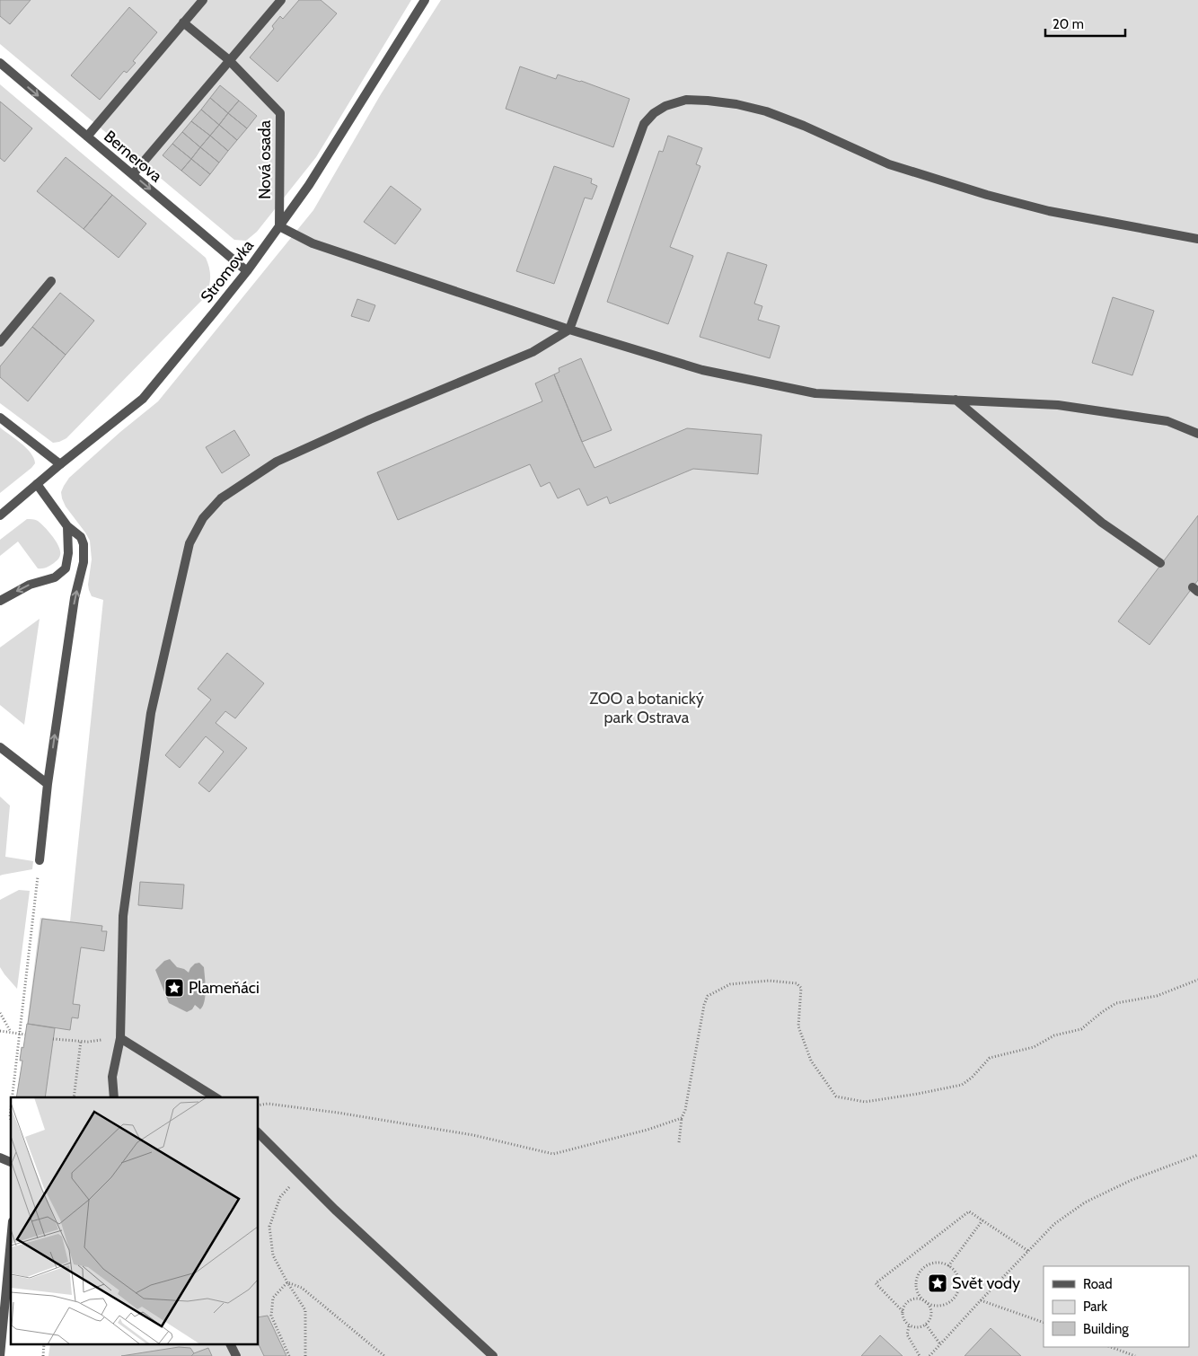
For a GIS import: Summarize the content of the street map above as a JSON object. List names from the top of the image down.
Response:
{
  "streets": {
    "street": ["Bernerova", "Nová osada", "Stromovka"]
  },
  "crossings": [
    ["Bernerova", "Stromovka"],
    ["Nová osada", "Stromovka"]
  ],
  "one_way": ["Bernerova"],
  "parks": ["ZOO a botanický park Ostrava"],
  "places": {
    "place": ["Plameňáci", "Svět vody"]
  },
  "legend": ["Road", "Park", "Building"],
  "scale_bar": "20 m"
}
